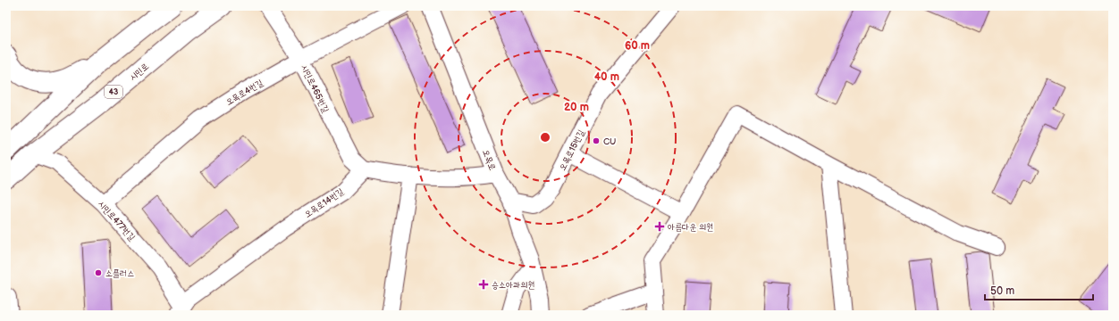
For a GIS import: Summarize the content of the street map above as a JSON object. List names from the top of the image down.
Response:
{
  "streets": {
    "main road": ["시민로", "43"],
    "street": [
      "시민로465번길",
      "오목로4번길",
      "오목로15번길",
      "오목로",
      "오목로14번길",
      "시민로477번길"
    ]
  },
  "crossings": [
    ["시민로", "시민로477번길"],
    ["시민로465번길", "오목로4번길"],
    ["시민로465번길", "오목로14번길"],
    ["오목로4번길", "시민로477번길"],
    ["오목로15번길", "오목로"],
    ["오목로14번길", "시민로477번길"]
  ],
  "places": {
    "other": ["CU", "소플러스"],
    "health": ["아름다운 의원", "승소아과의원"]
  },
  "scale_bar": "50 m",
  "rings": ["60 m", "40 m", "20 m"]
}
